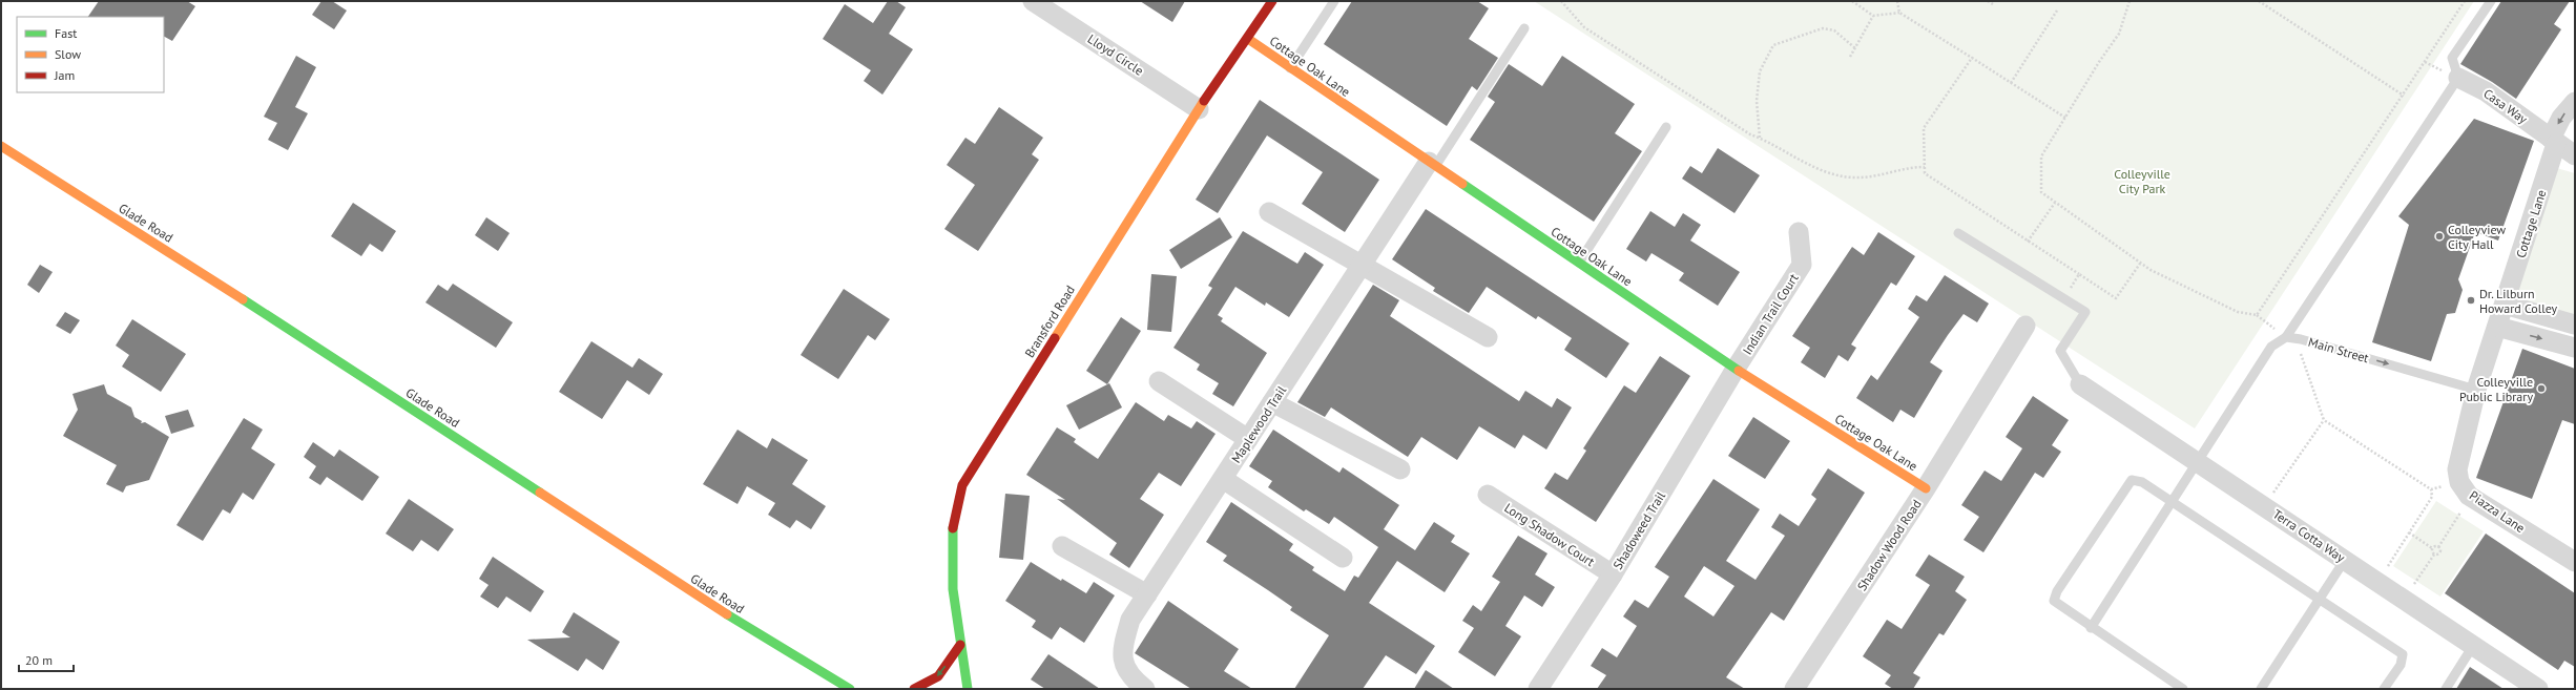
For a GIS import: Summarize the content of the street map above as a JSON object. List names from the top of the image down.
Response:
{
  "streets": {
    "street": [
      "Lloyd Circle",
      "Cottage Oak Lane",
      "Casa Way",
      "Glade Road",
      "Cottage Lane",
      "Indian Trail Court",
      "Bransford Road",
      "Maplewood Trail",
      "Piazza Lane",
      "Shadoweed Trail",
      "Long Shadow Court",
      "Terra Cotta Way",
      "Shadow Wood Road"
    ],
    "lane": ["Main Street"]
  },
  "crossings": [
    ["Lloyd Circle", "Bransford Road"],
    ["Cottage Oak Lane", "Indian Trail Court"],
    ["Cottage Oak Lane", "Bransford Road"],
    ["Cottage Oak Lane", "Maplewood Trail"],
    ["Cottage Oak Lane", "Shadoweed Trail"],
    ["Cottage Oak Lane", "Shadow Wood Road"],
    ["Casa Way", "Cottage Lane"],
    ["Indian Trail Court", "Shadoweed Trail"],
    ["Main Street", "Piazza Lane"],
    ["Shadoweed Trail", "Long Shadow Court"]
  ],
  "one_way": ["Main Street"],
  "parks": ["Colleyville City Park"],
  "places": ["Colleyview City Hall", "Dr. Lilburn Howard Colley", "Colleyville Public Library"],
  "legend": ["Fast", "Slow", "Jam"],
  "scale_bar": "20 m"
}
